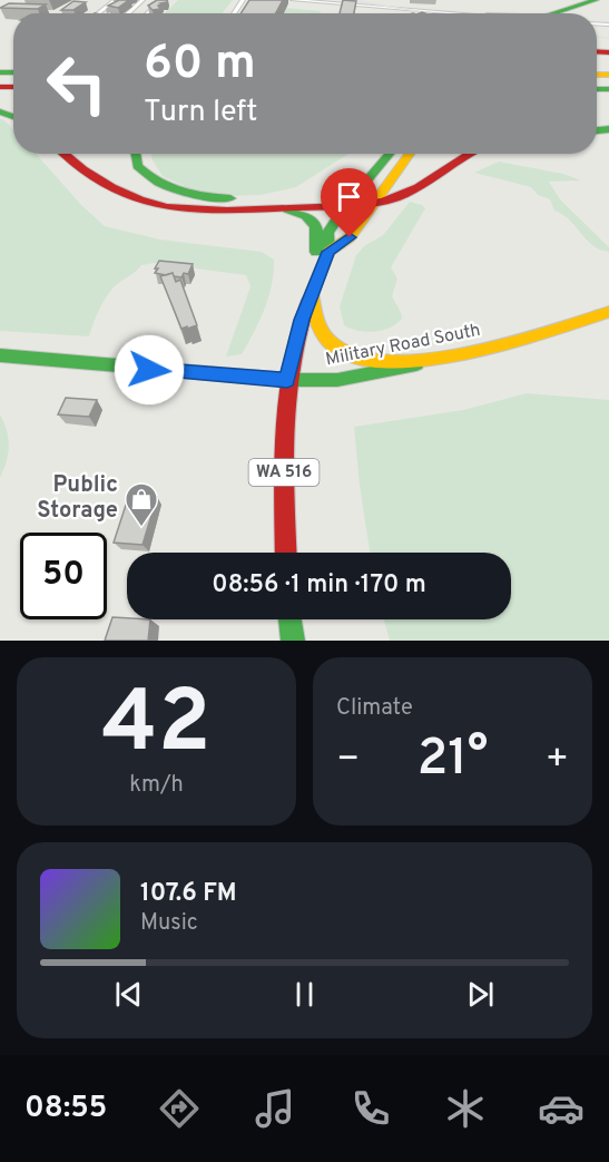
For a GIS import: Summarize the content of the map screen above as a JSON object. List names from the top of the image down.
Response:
{
  "streets": {
    "main road": ["Military Road South", "WA 516"]
  },
  "crossings": [
    ["Military Road South", "WA 516"]
  ],
  "places": {
    "shop": ["Public Storage"]
  },
  "page": {
    "turn": ["60 m", "Turn left"],
    "limit": "50",
    "trip": "08:56 · 1 min · 170 m",
    "tile": [
      ["42", "km/h"],
      "Climate"
    ],
    "heat": ["−", "21°", "+"],
    "song": ["107.6 FM", "Music"],
    "tabs": "08:55"
  }
}
